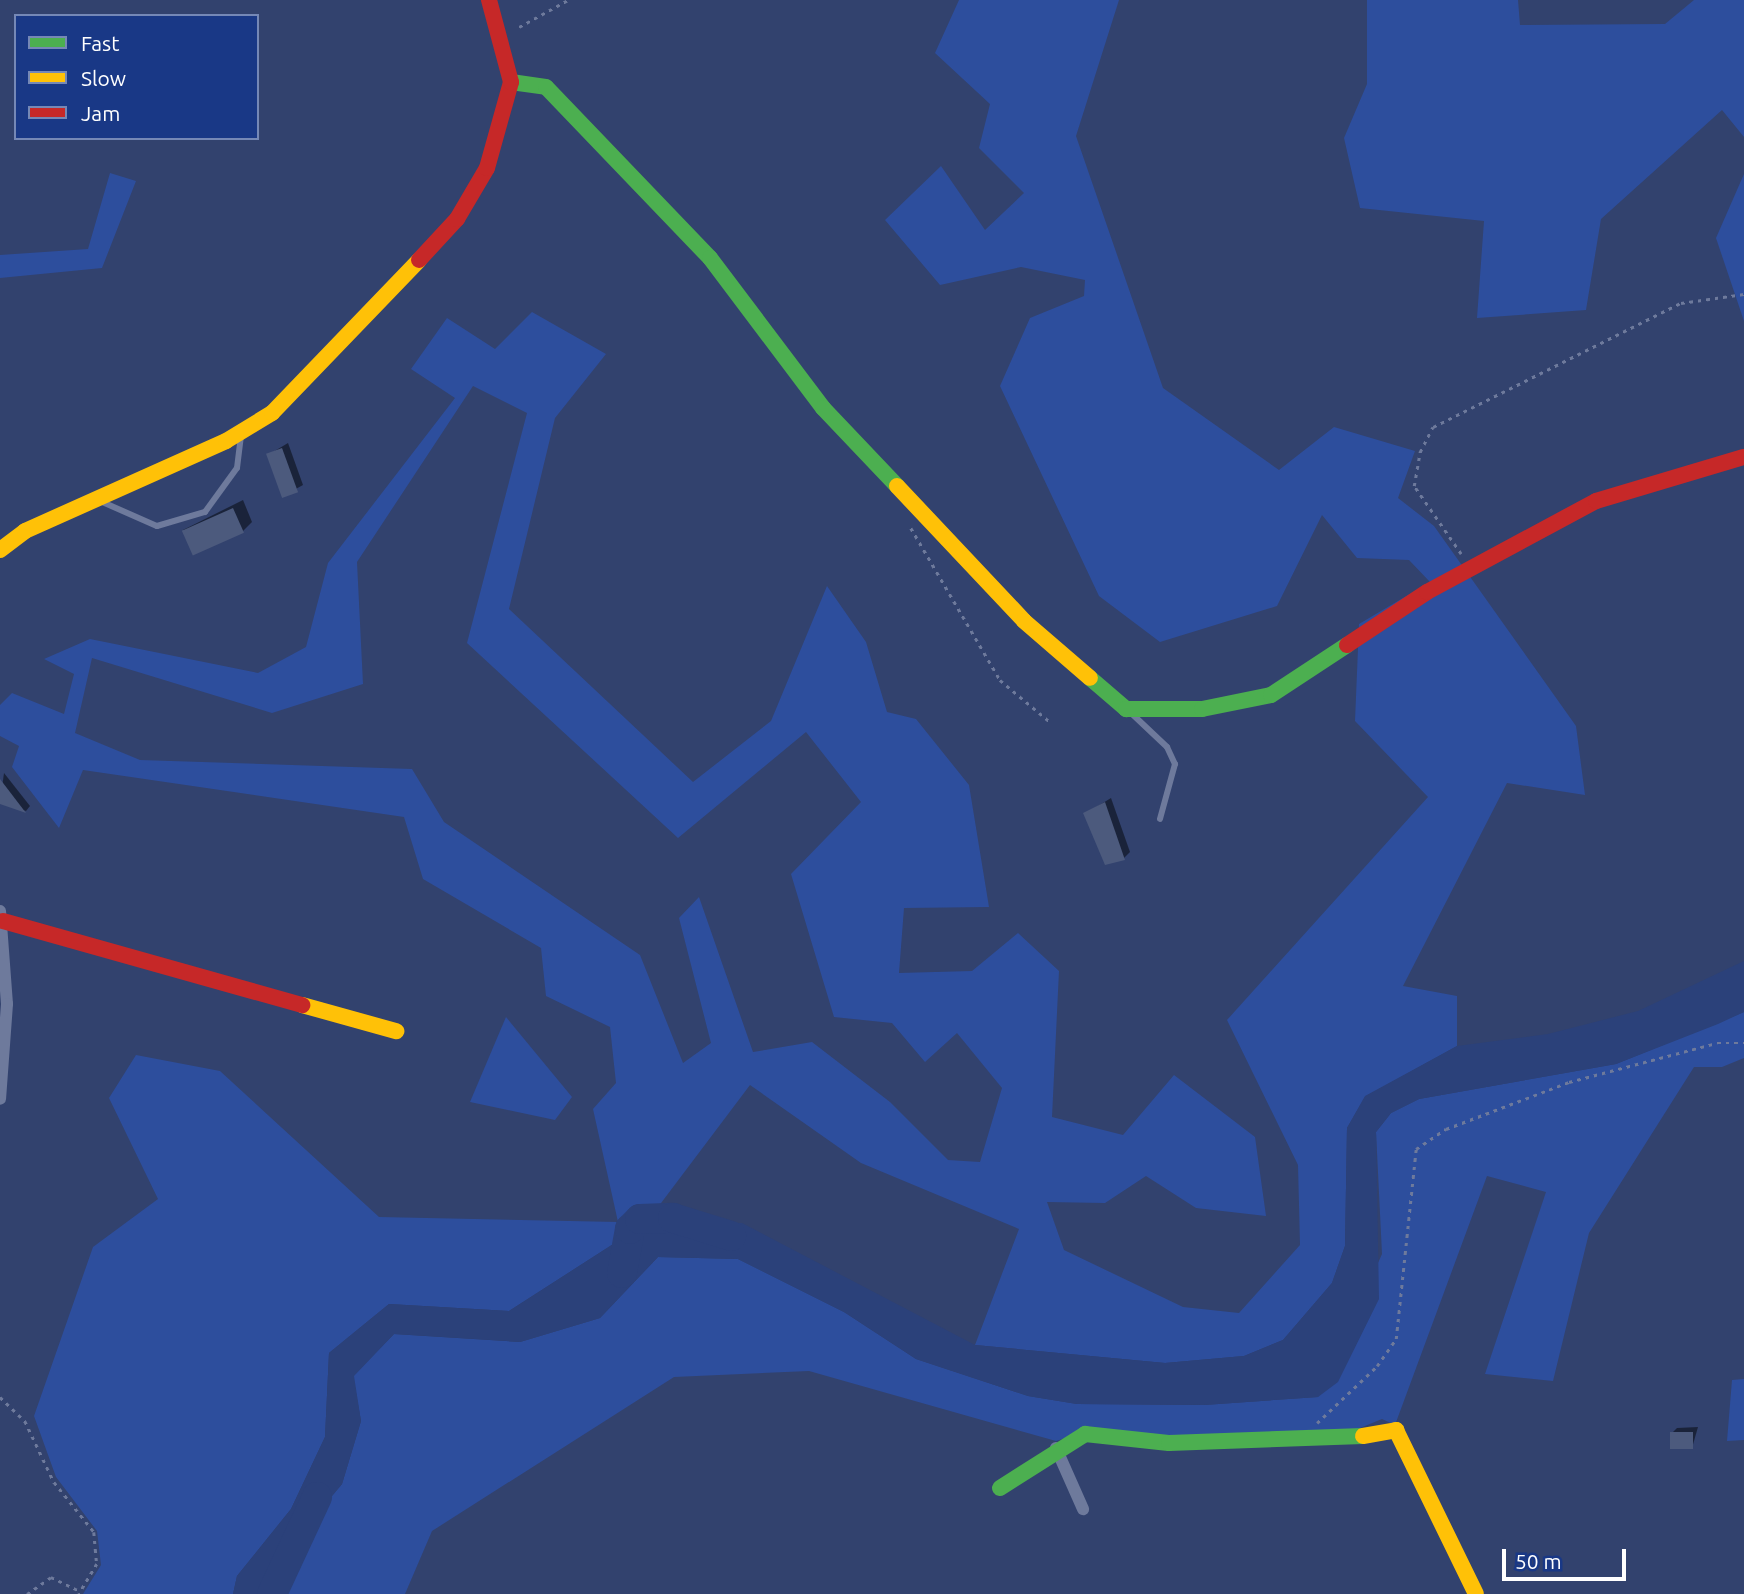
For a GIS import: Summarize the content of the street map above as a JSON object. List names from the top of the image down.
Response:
{
  "legend": ["Fast", "Slow", "Jam"],
  "scale_bar": "50 m"
}
